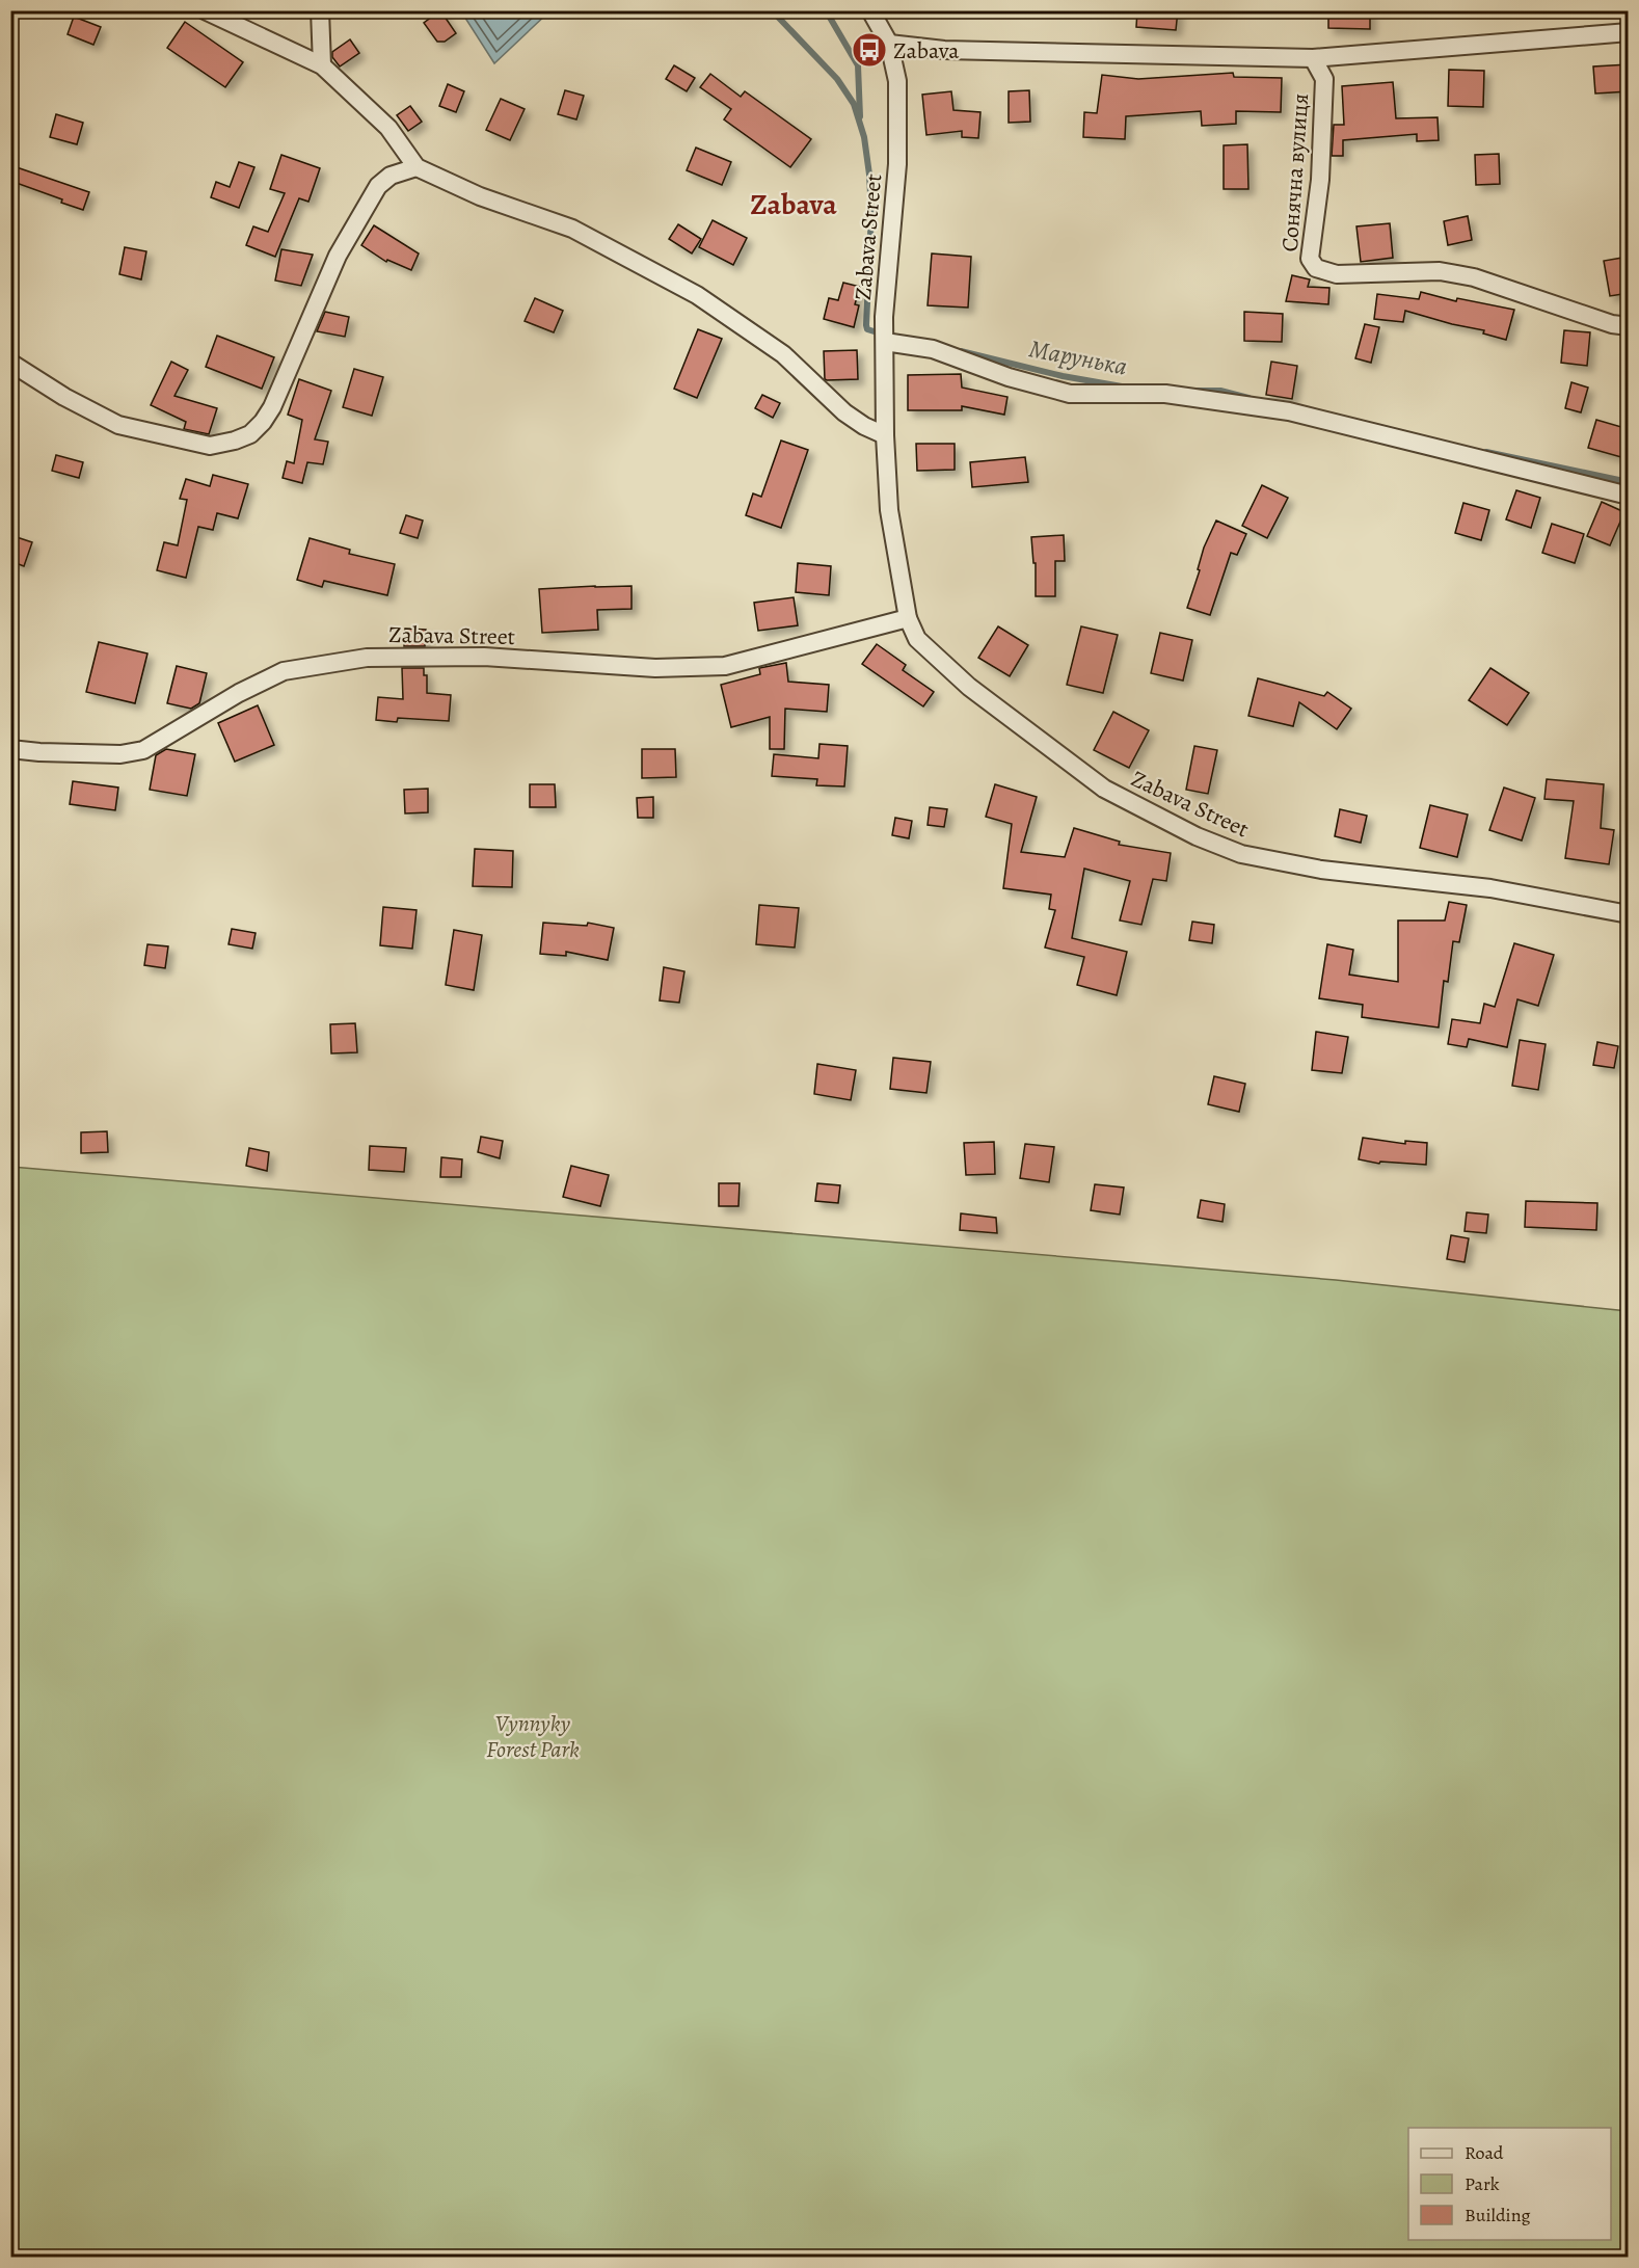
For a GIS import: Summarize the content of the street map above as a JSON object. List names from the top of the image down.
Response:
{
  "streets": {
    "street": ["Сонячна вулиця", "Zabava Street"]
  },
  "districts": ["Zabava"],
  "water": ["Марунька"],
  "parks": ["Vynnyky Forest Park"],
  "places": {
    "bus stop": ["Zabava"]
  },
  "legend": ["Road", "Park", "Building"]
}
